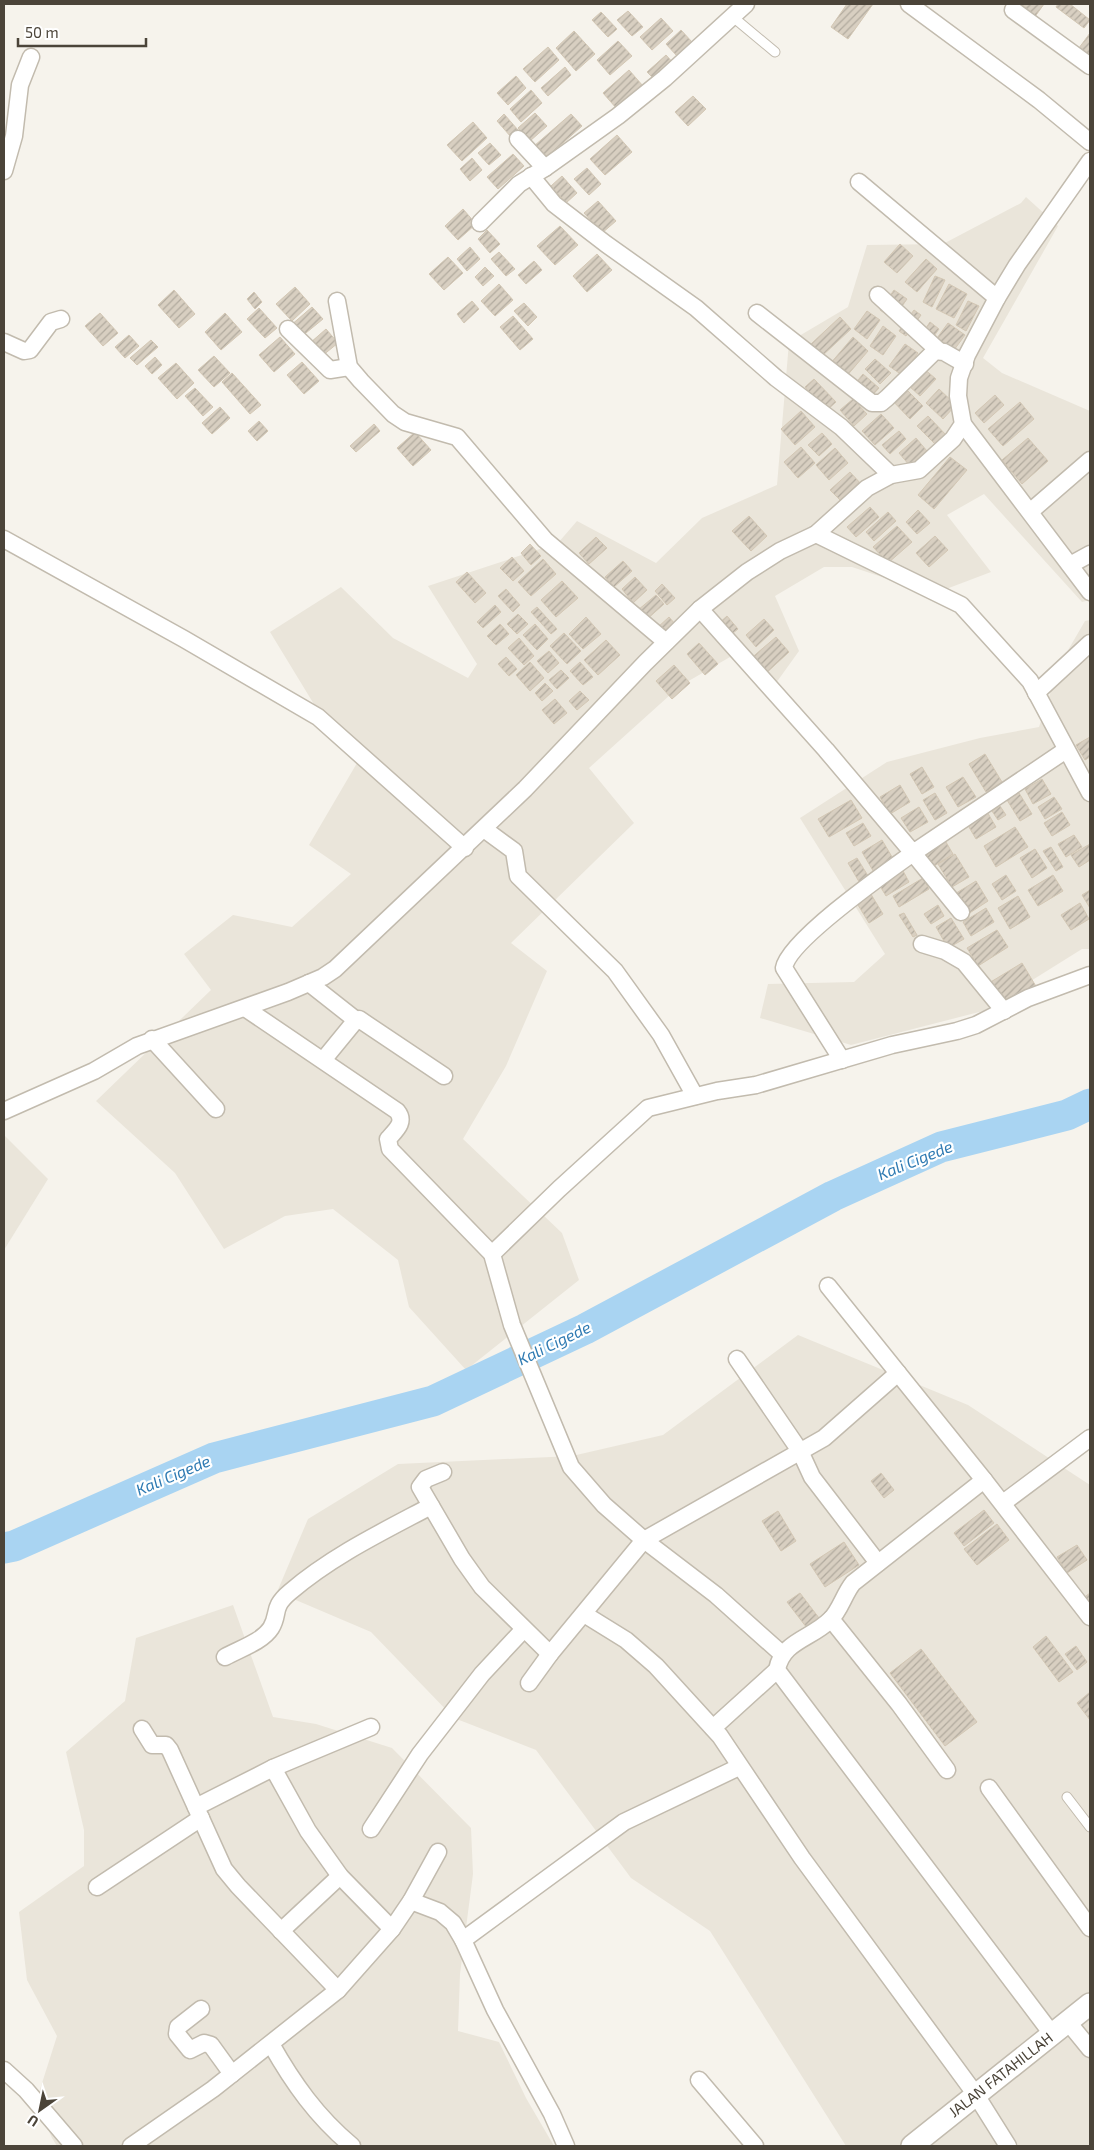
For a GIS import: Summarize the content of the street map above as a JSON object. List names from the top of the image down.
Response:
{
  "streets": {
    "street": ["JALAN FATAHILLAH"]
  },
  "water": ["Kali Cigede"],
  "scale_bar": "50 m",
  "north": "bottom left"
}
